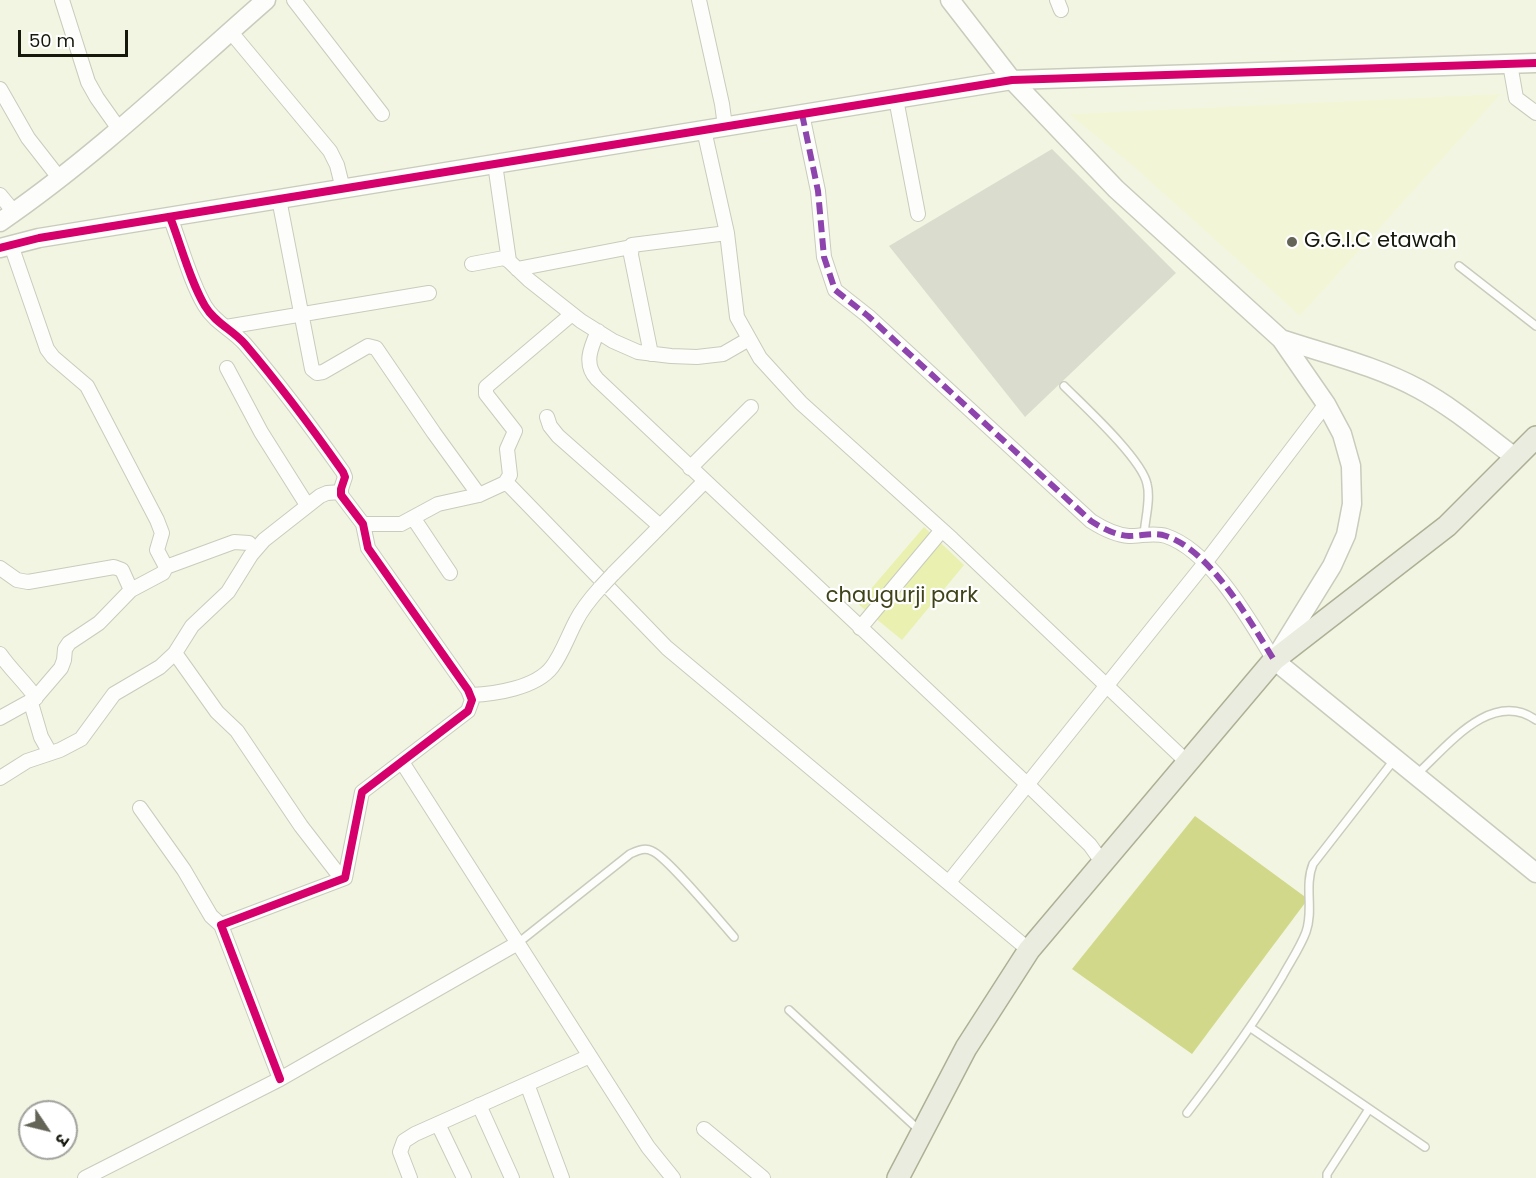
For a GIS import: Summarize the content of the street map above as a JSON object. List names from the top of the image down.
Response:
{
  "parks": ["chaugurji park"],
  "places": ["G.G.I.C etawah"],
  "scale_bar": "50 m",
  "north": "bottom right"
}
